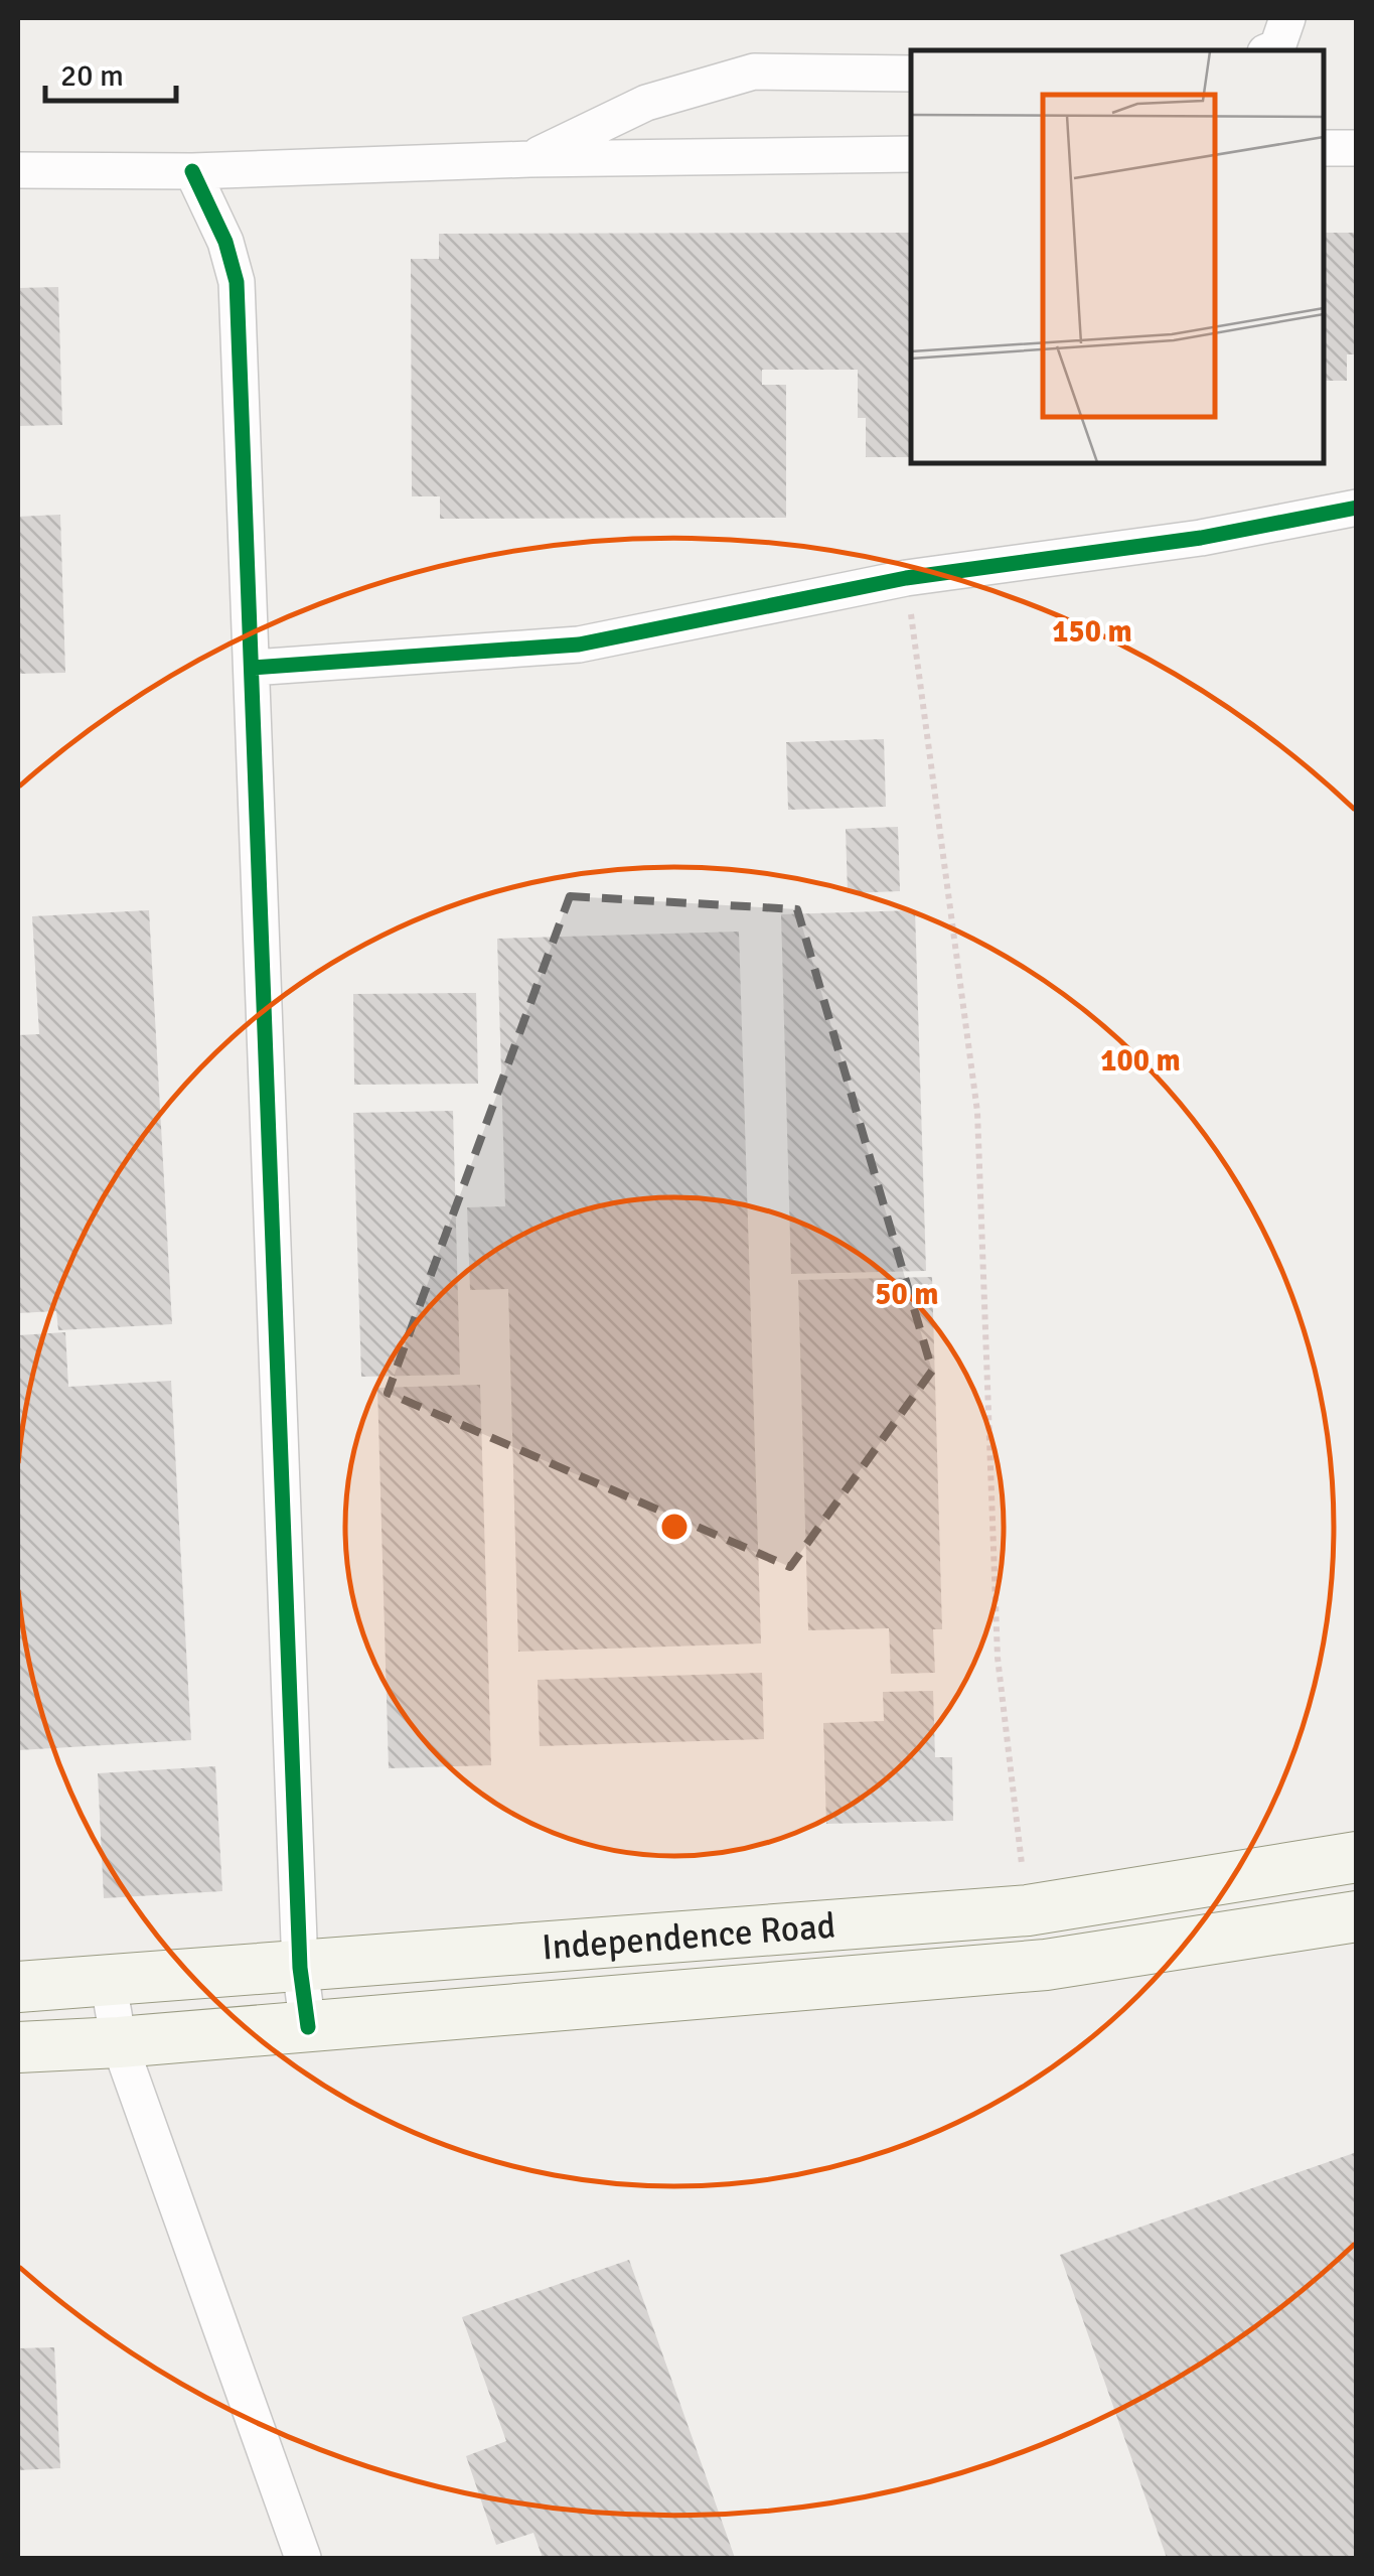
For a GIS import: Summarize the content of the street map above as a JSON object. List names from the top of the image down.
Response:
{
  "streets": {
    "main road": ["Independence Road"]
  },
  "scale_bar": "20 m",
  "rings": ["150 m", "100 m", "50 m"]
}
